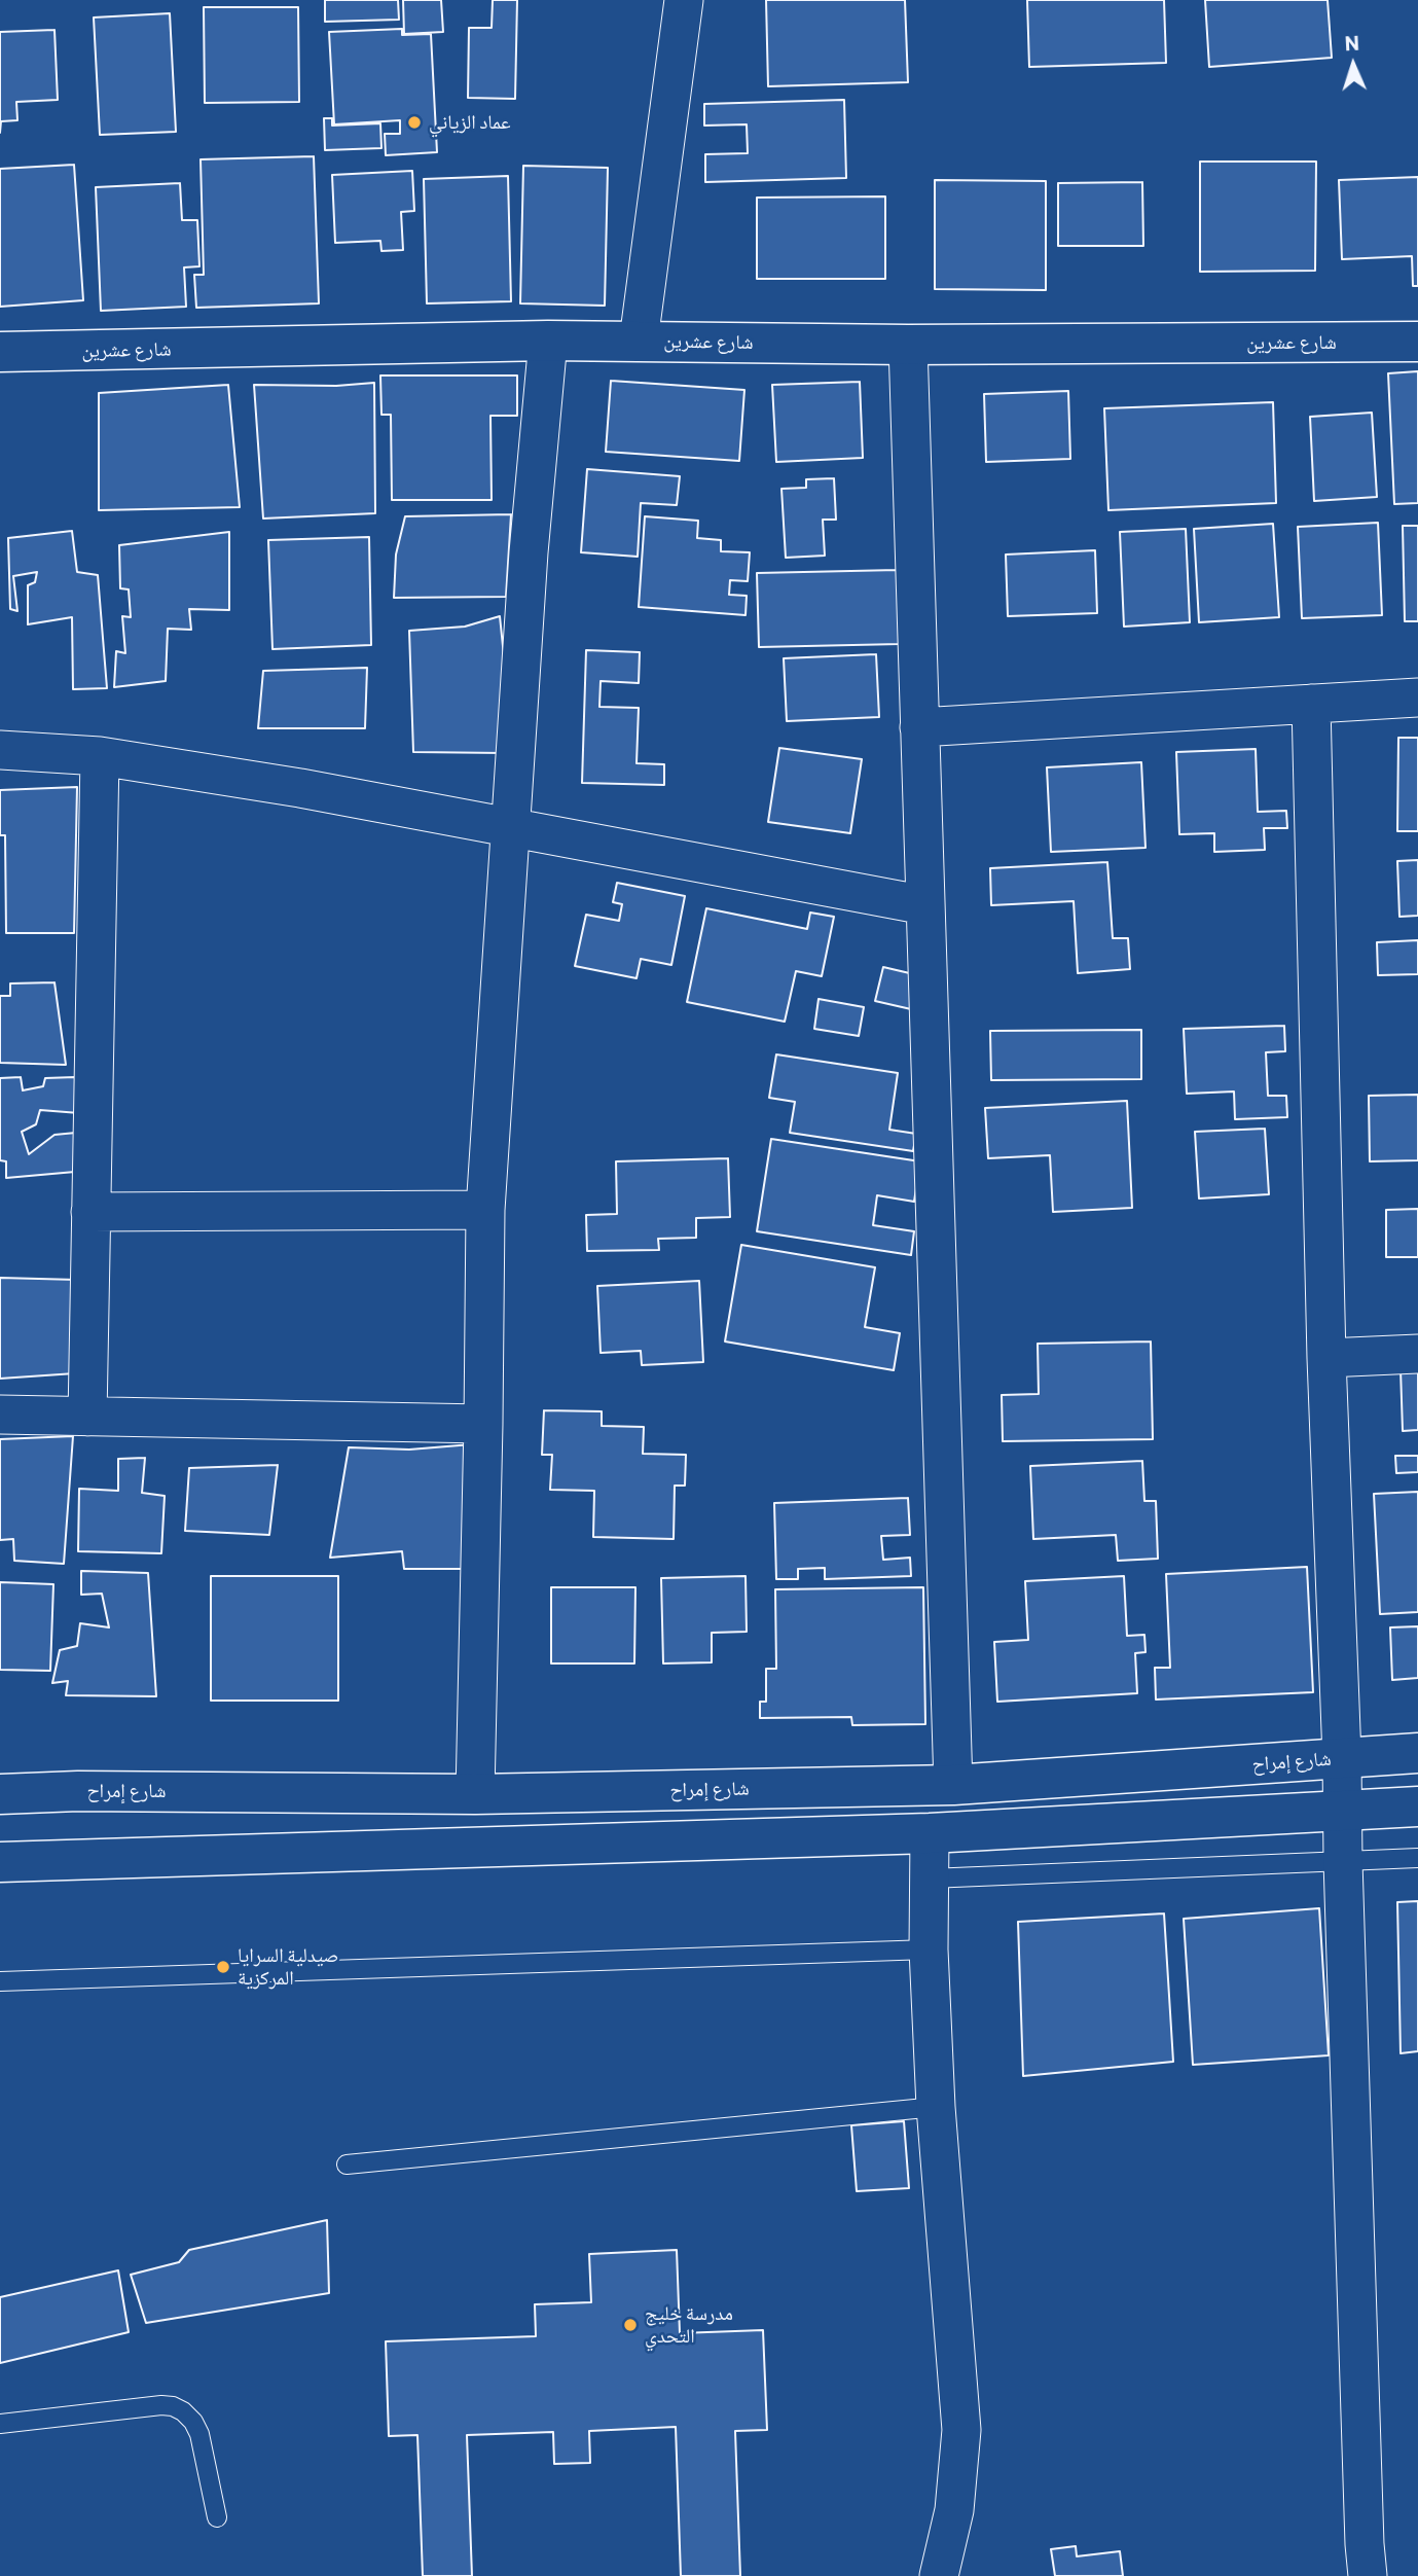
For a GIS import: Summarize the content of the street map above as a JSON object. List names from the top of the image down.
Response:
{
  "streets": {
    "main road": ["شارع عشرين", "شارع إمراح"]
  },
  "places": ["عماد الزياني", "صيدلية السرايا المركزية", "مدرسة خليج التحدي"],
  "north": "top"
}
